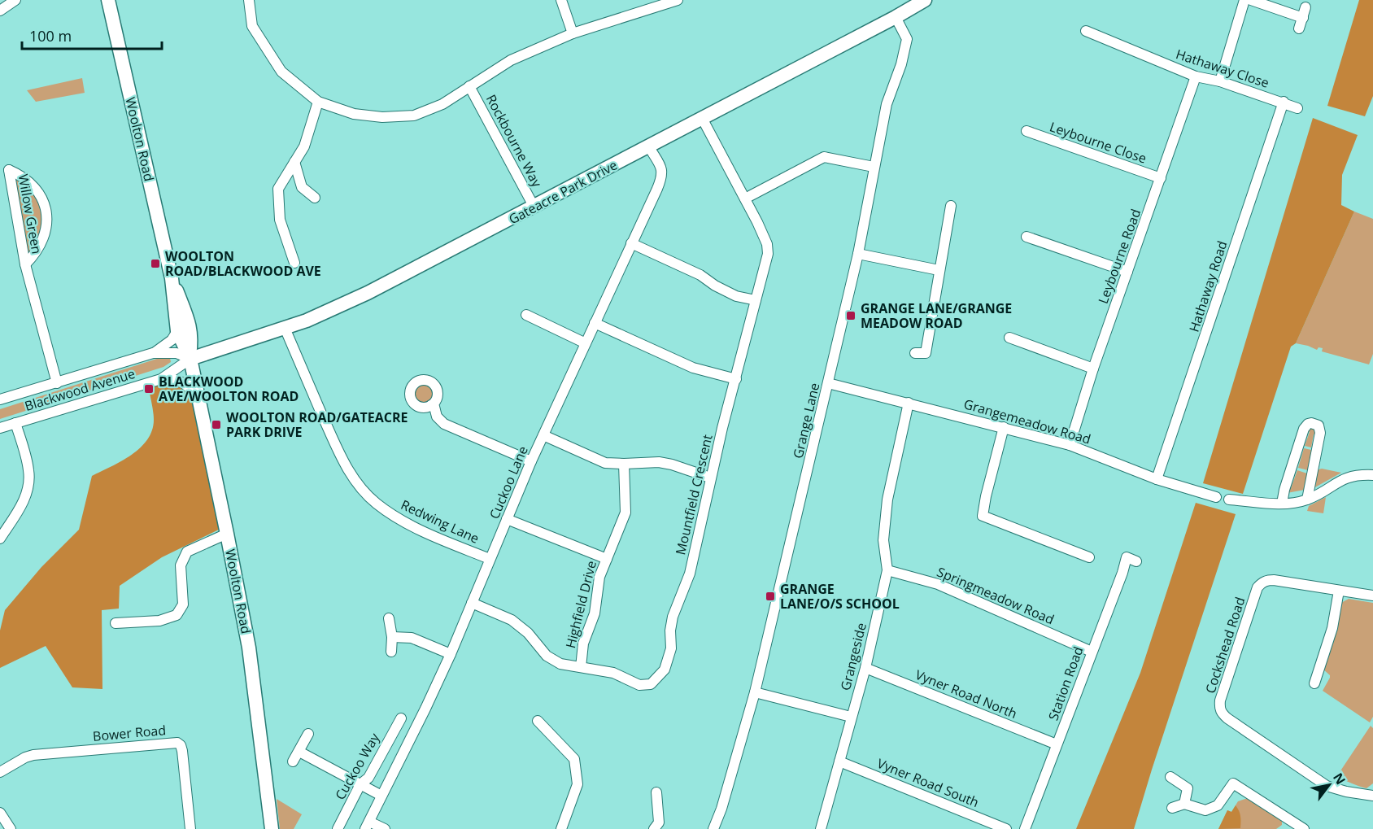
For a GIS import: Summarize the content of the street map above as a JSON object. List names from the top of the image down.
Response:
{
  "streets": {
    "street": [
      "Hathaway Close",
      "Woolton Road",
      "Rockbourne Way",
      "Leybourne Close",
      "Gateacre Park Drive",
      "Willow Green",
      "Leybourne Road",
      "Hathaway Road",
      "Blackwood Avenue",
      "Grange Lane",
      "Grangemeadow Road",
      "Cuckoo Lane",
      "Mountfield Crescent",
      "Redwing Lane",
      "Springmeadow Road",
      "Highfield Drive",
      "Cockshead Road",
      "Grangeside",
      "Station Road",
      "Vyner Road North",
      "Bower Road",
      "Cuckoo Way",
      "Vyner Road South"
    ]
  },
  "crossings": [
    ["Hathaway Close", "Leybourne Road"],
    ["Hathaway Close", "Hathaway Road"],
    ["Woolton Road", "Gateacre Park Drive"],
    ["Woolton Road", "Blackwood Avenue"],
    ["Rockbourne Way", "Gateacre Park Drive"],
    ["Leybourne Close", "Leybourne Road"],
    ["Gateacre Park Drive", "Blackwood Avenue"],
    ["Gateacre Park Drive", "Grange Lane"],
    ["Gateacre Park Drive", "Cuckoo Lane"],
    ["Gateacre Park Drive", "Mountfield Crescent"],
    ["Gateacre Park Drive", "Redwing Lane"],
    ["Willow Green", "Blackwood Avenue"],
    ["Leybourne Road", "Grangemeadow Road"],
    ["Hathaway Road", "Grangemeadow Road"],
    ["Grange Lane", "Grangemeadow Road"],
    ["Grangemeadow Road", "Grangeside"],
    ["Cuckoo Lane", "Mountfield Crescent"],
    ["Cuckoo Lane", "Redwing Lane"],
    ["Mountfield Crescent", "Highfield Drive"],
    ["Springmeadow Road", "Grangeside"],
    ["Springmeadow Road", "Station Road"],
    ["Grangeside", "Vyner Road North"],
    ["Grangeside", "Vyner Road South"],
    ["Station Road", "Vyner Road North"]
  ],
  "places": {
    "transit": [
      "WOOLTON ROAD/BLACKWOOD AVE",
      "GRANGE LANE/GRANGE MEADOW ROAD",
      "BLACKWOOD AVE/WOOLTON ROAD",
      "WOOLTON ROAD/GATEACRE PARK DRIVE",
      "GRANGE LANE/O/S SCHOOL"
    ]
  },
  "scale_bar": "100 m",
  "north": "top right"
}
